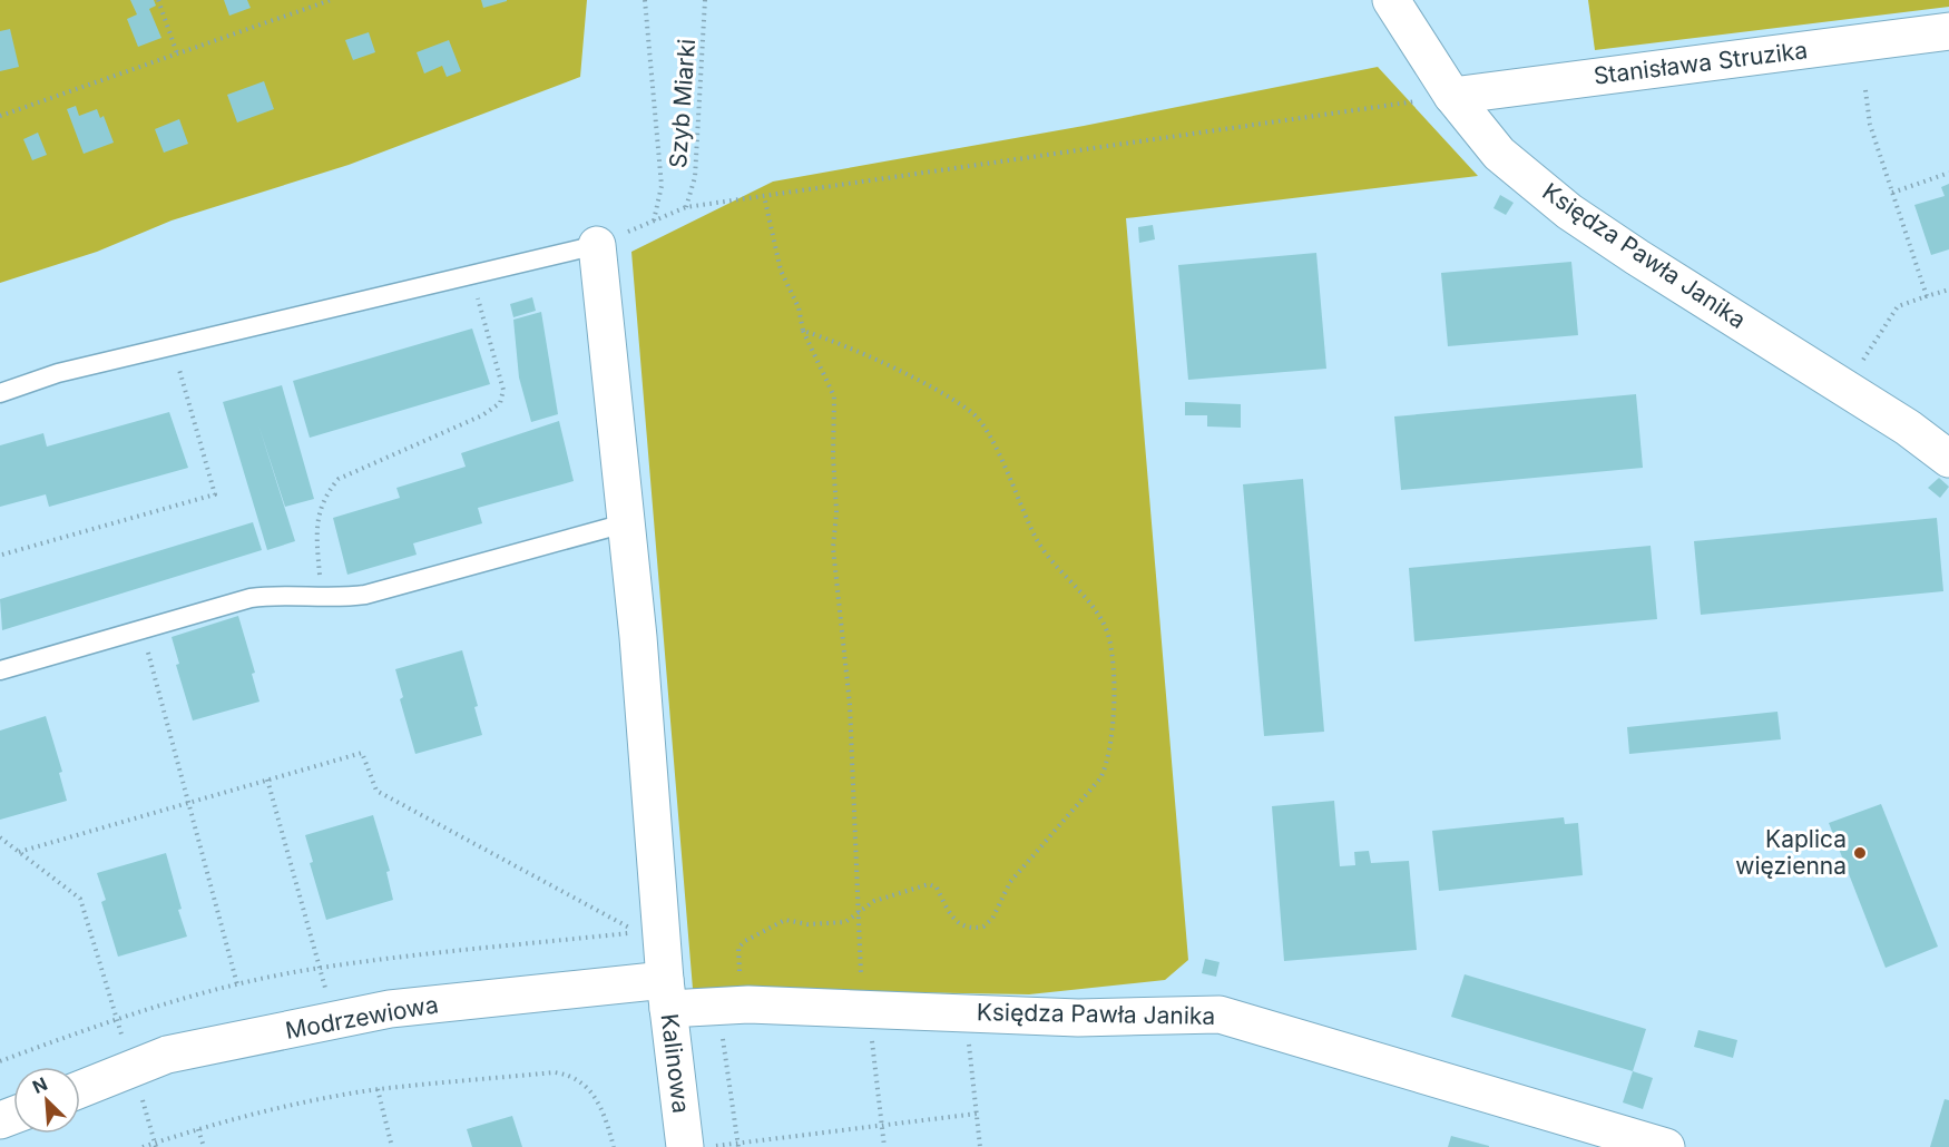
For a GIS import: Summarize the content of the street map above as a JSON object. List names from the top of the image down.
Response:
{
  "streets": {
    "street": [
      "Stanisława Struzika",
      "Księdza Pawła Janika",
      "Modrzewiowa",
      "Kalinowa"
    ],
    "path": ["Szyb Miarki"]
  },
  "crossings": [
    ["Stanisława Struzika", "Księdza Pawła Janika"],
    ["Księdza Pawła Janika", "Modrzewiowa"],
    ["Księdza Pawła Janika", "Kalinowa"],
    ["Modrzewiowa", "Kalinowa"]
  ],
  "places": ["Kaplica więzienna"],
  "north": "top left"
}
